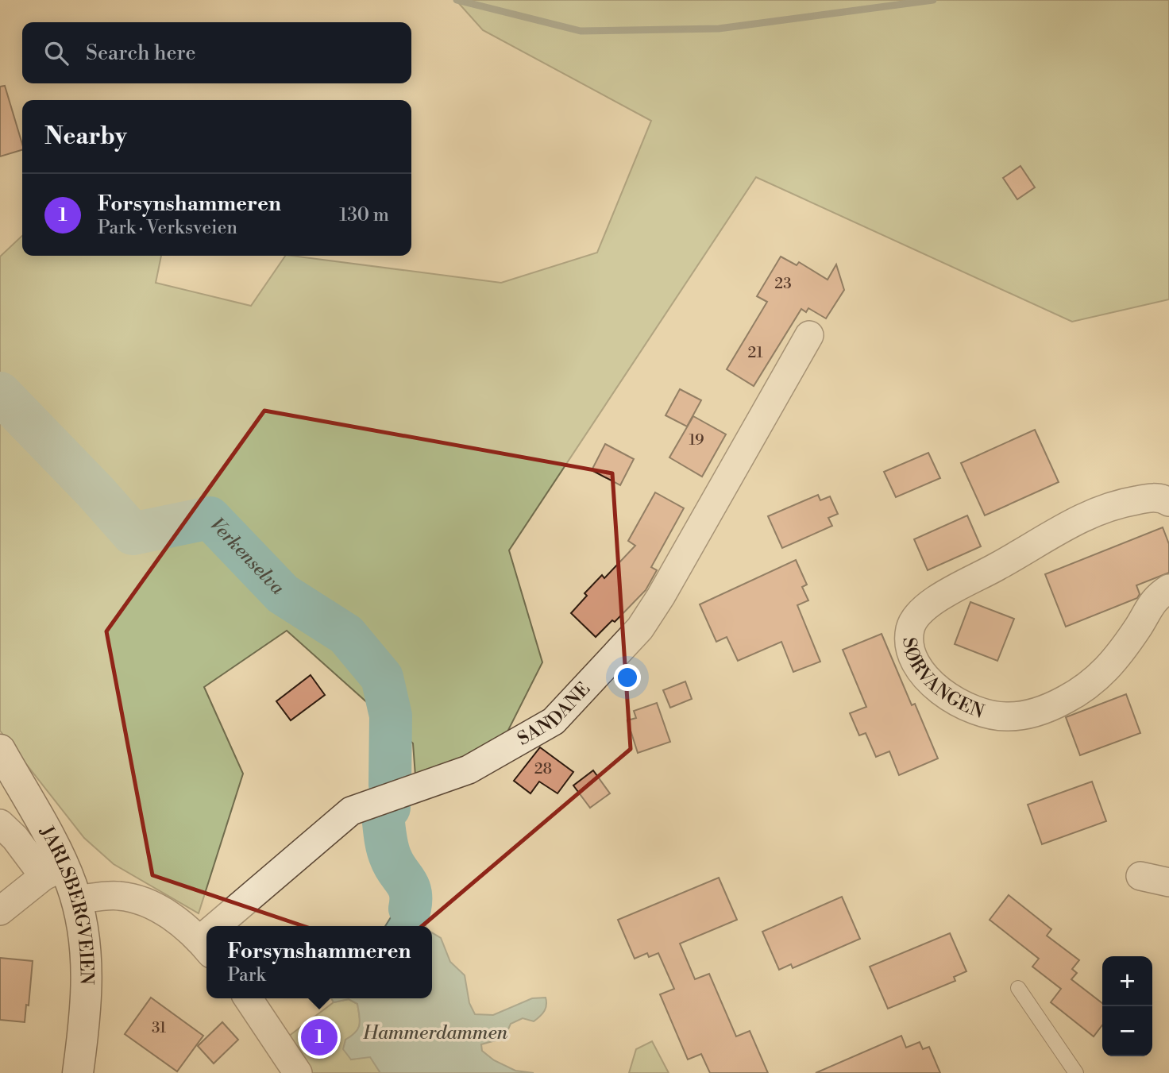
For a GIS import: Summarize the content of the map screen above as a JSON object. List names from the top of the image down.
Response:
{
  "streets": {
    "street": ["SØRVANGEN", "SANDANE", "JARLSBERGVEIEN"]
  },
  "water": ["Verkenselva", "Hammerdammen"],
  "house_numbers": [
    "23",
    "21",
    "19",
    "28",
    "31"
  ],
  "page": {
    "search": "Search here",
    "heading": "Nearby",
    "list": [
      {
        "mark": "1",
        "name": "Forsynshammeren",
        "note": "Park · Verksveien",
        "value": "130 m"
      }
    ],
    "popup": ["Forsynshammeren", "Park"],
    "map_buttons": ["+", "−"],
    "pins": "1"
  }
}
